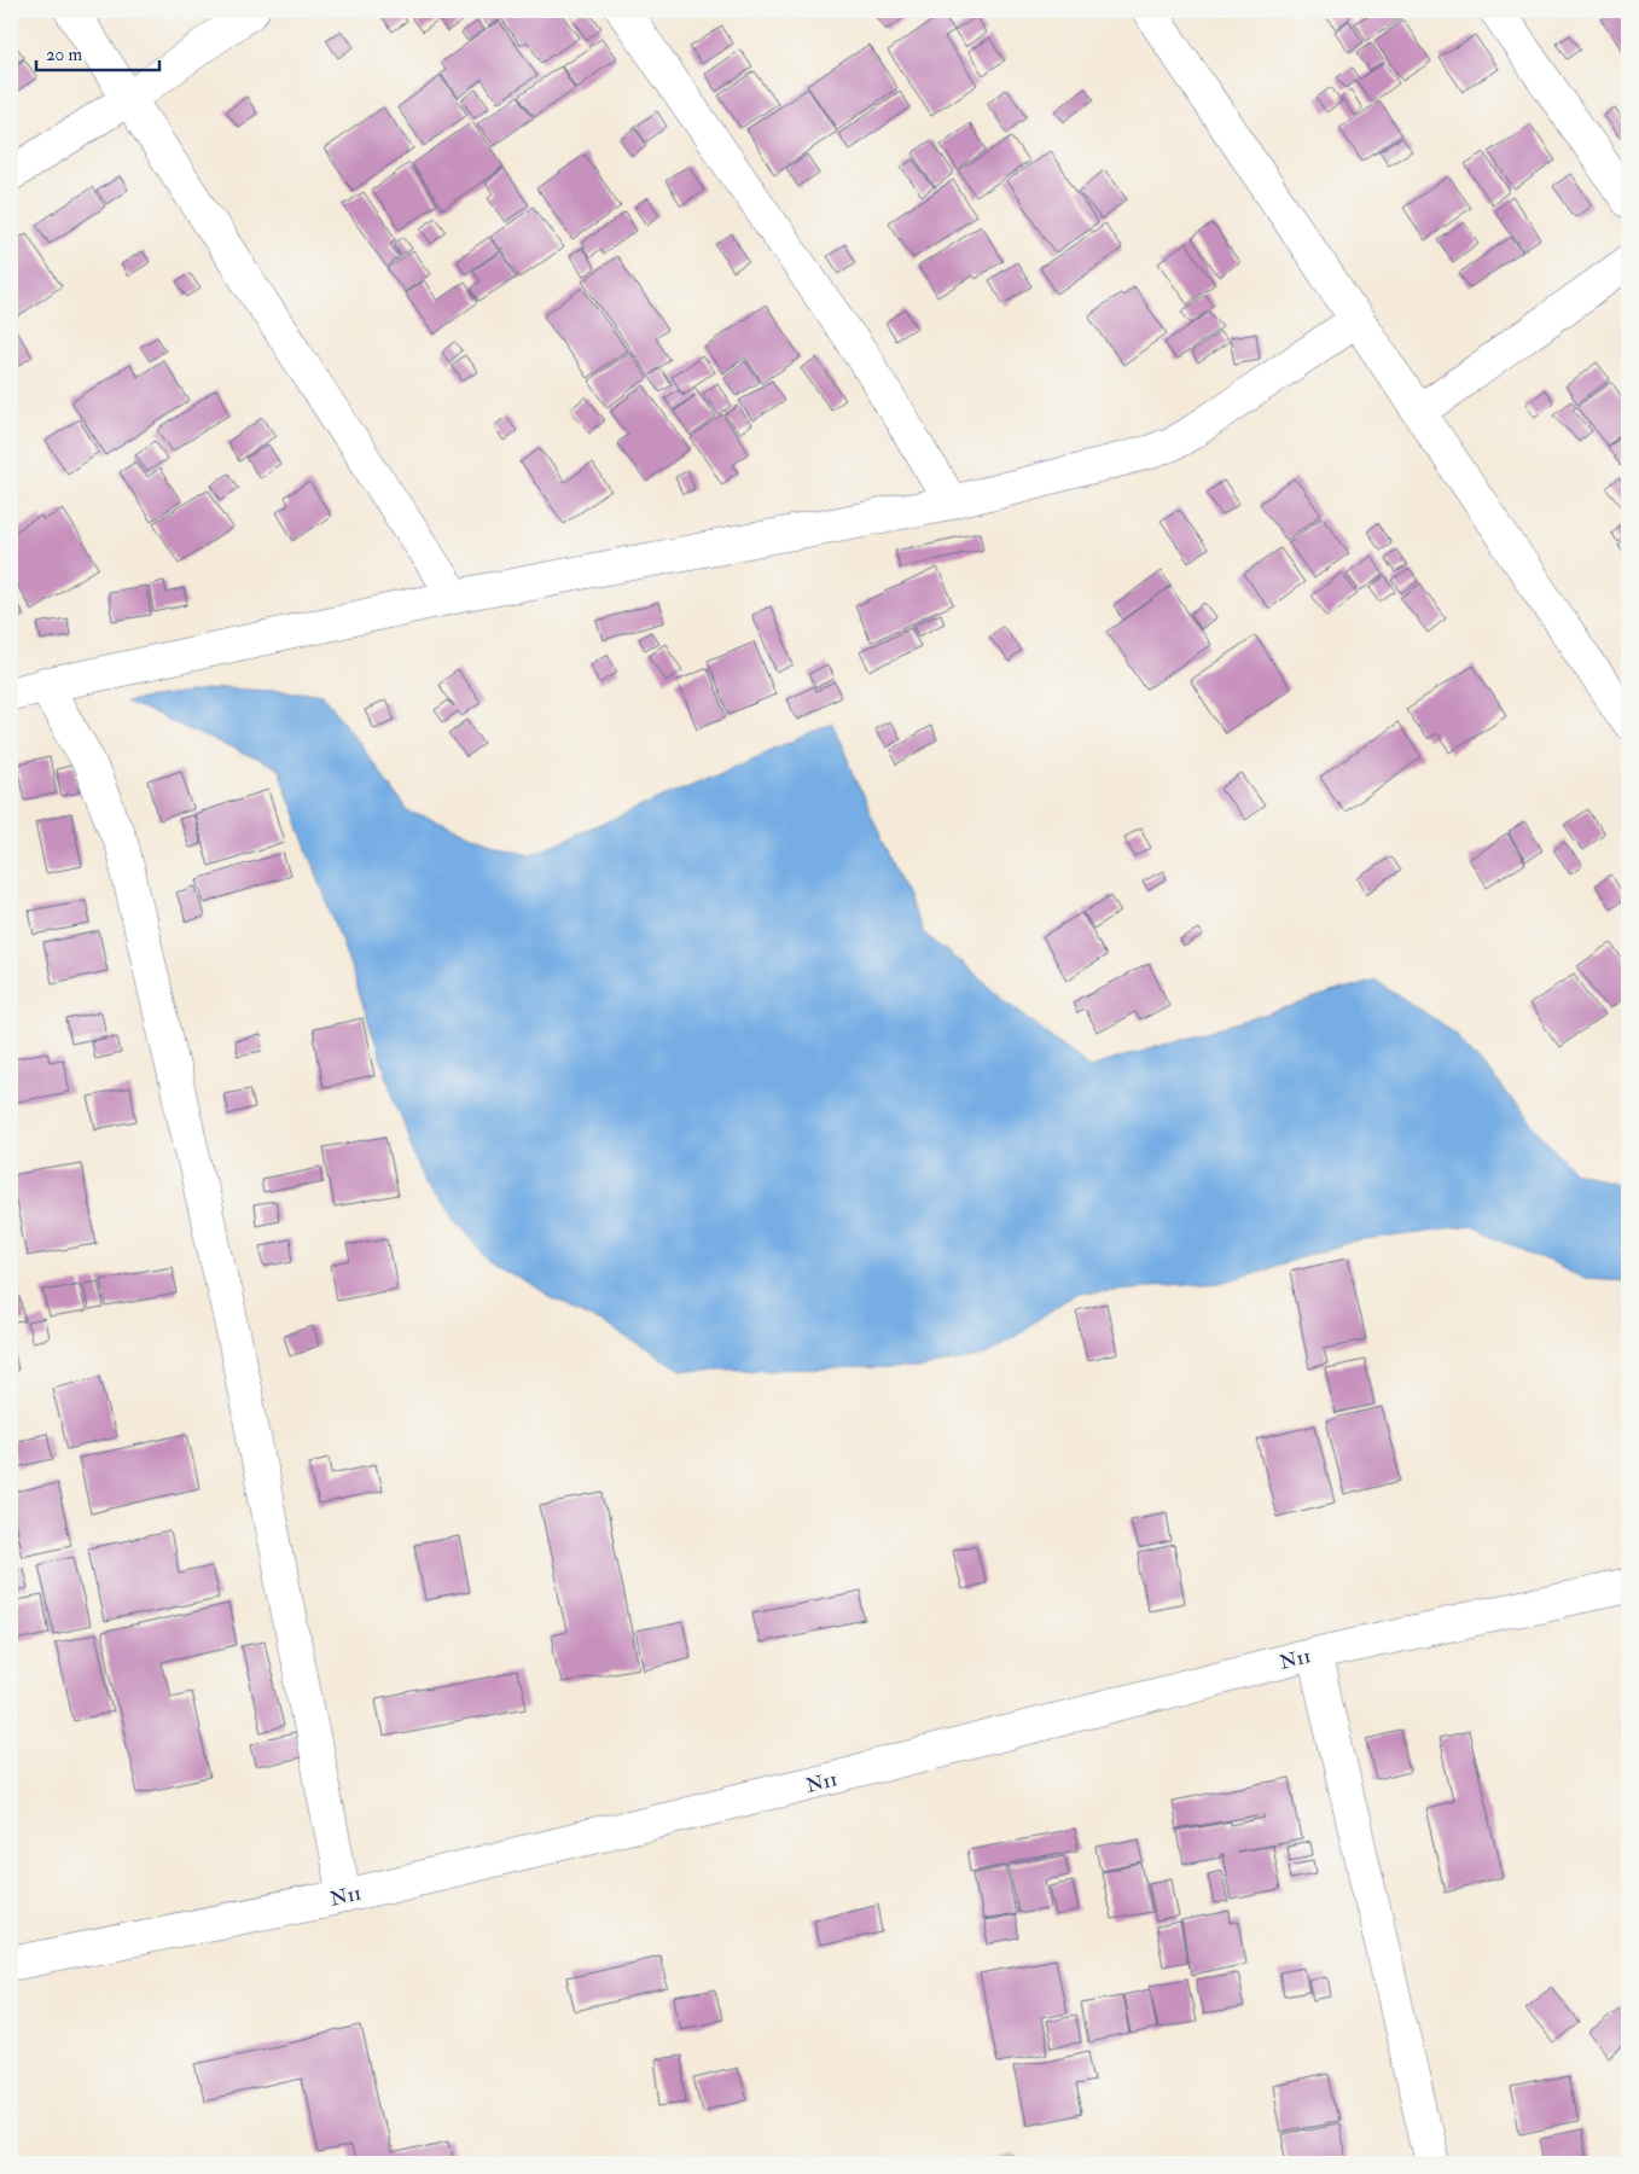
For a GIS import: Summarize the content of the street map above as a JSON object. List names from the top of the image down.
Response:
{
  "streets": {
    "street": ["N11"]
  },
  "scale_bar": "20 m"
}
